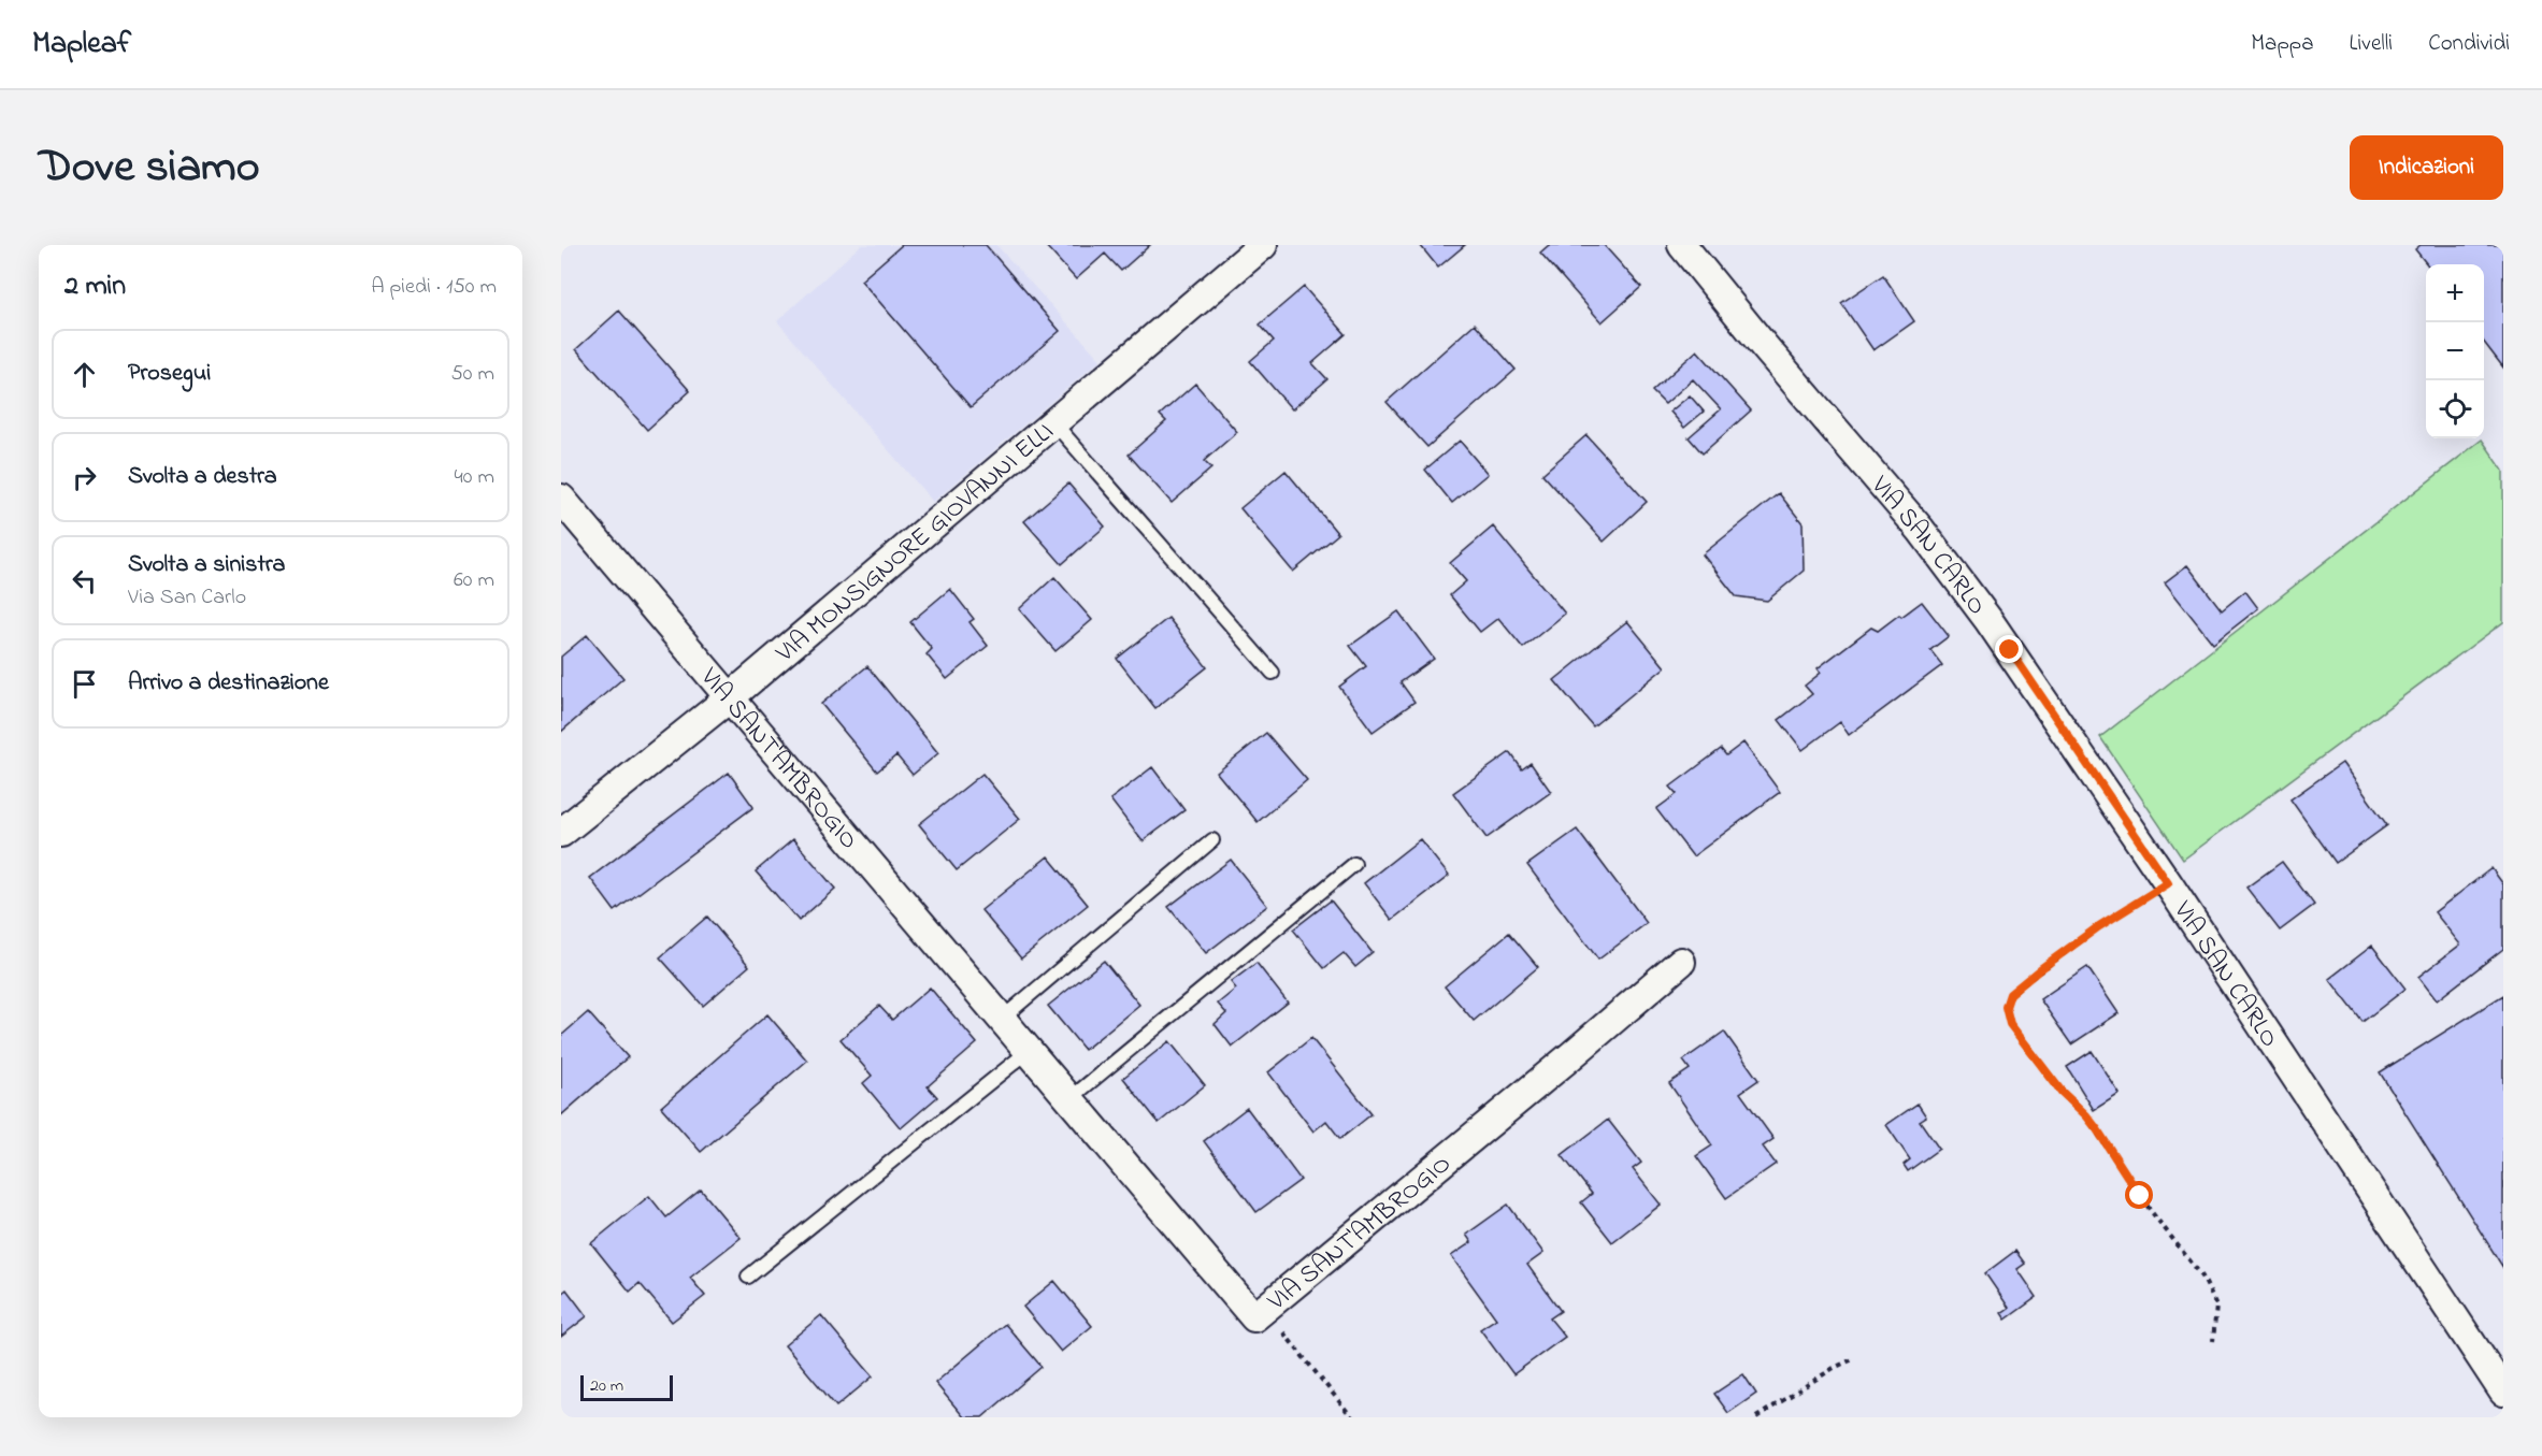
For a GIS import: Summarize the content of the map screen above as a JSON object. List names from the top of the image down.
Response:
{
  "streets": {
    "street": ["VIA MONSIGNORE GIOVANNI ELLI", "VIA SAN CARLO", "VIA SANT'AMBROGIO"]
  },
  "crossings": [
    ["VIA MONSIGNORE GIOVANNI ELLI", "VIA SANT'AMBROGIO"]
  ],
  "scale_bar": "20 m",
  "page": {
    "header": "Mapleaf",
    "nav": ["Mappa", "Livelli", "Condividi"],
    "title": "Dove siamo",
    "buttons": "Indicazioni",
    "heading": ["2 min", "A piedi · 150 m"],
    "map_buttons": ["+", "−"],
    "list": [
      ["Prosegui", "50 m"],
      ["Svolta a destra", "40 m"],
      ["Svolta a sinistra", "Via San Carlo", "60 m"],
      "Arrivo a destinazione"
    ],
    "scale": "20 m"
  }
}
